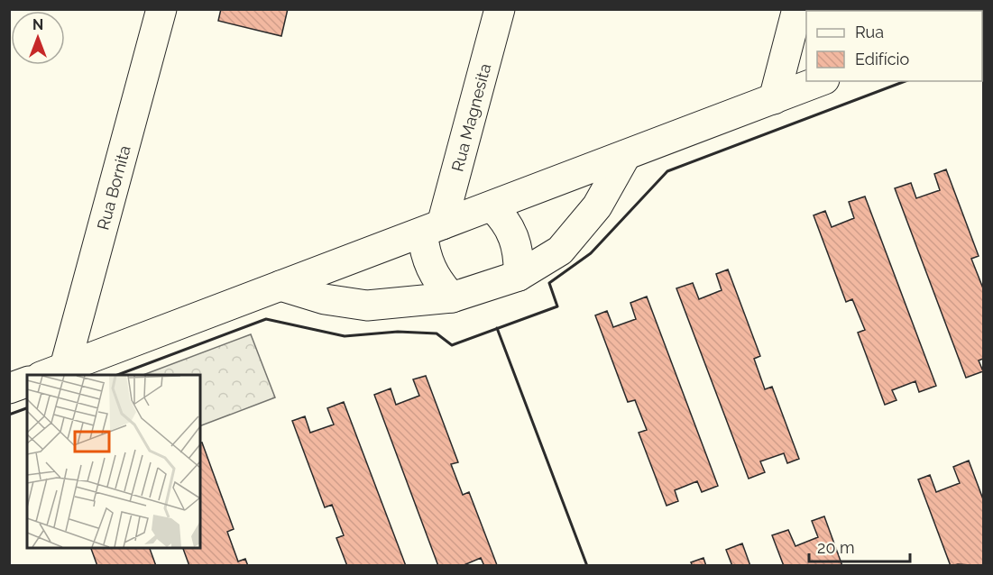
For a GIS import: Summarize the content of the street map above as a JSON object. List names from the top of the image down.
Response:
{
  "streets": {
    "street": ["Rua Magnesita", "Rua Bornita"]
  },
  "legend": ["Rua", "Edifício"],
  "scale_bar": "20 m",
  "north": "top"
}
